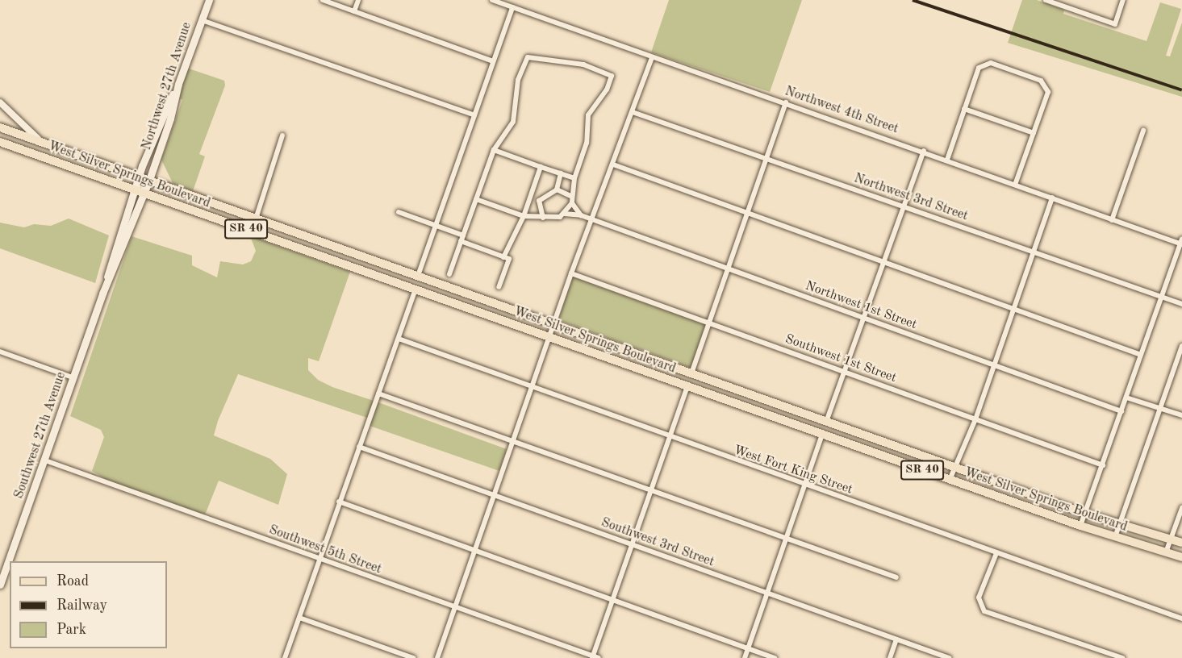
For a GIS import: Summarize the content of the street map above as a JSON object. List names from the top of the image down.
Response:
{
  "streets": {
    "main road": [
      "Northwest 27th Avenue",
      "West Silver Springs Boulevard",
      "SR 40",
      "Southwest 27th Avenue"
    ],
    "street": [
      "Northwest 4th Street",
      "Northwest 3rd Street",
      "Northwest 1st Street",
      "Southwest 1st Street",
      "West Fort King Street",
      "Southwest 3rd Street",
      "Southwest 5th Street"
    ]
  },
  "crossings": [
    ["Northwest 27th Avenue", "West Silver Springs Boulevard"],
    ["Northwest 27th Avenue", "Southwest 27th Avenue"],
    ["West Silver Springs Boulevard", "Southwest 27th Avenue"],
    ["Southwest 27th Avenue", "Southwest 5th Street"]
  ],
  "legend": ["Road", "Railway", "Park"]
}
